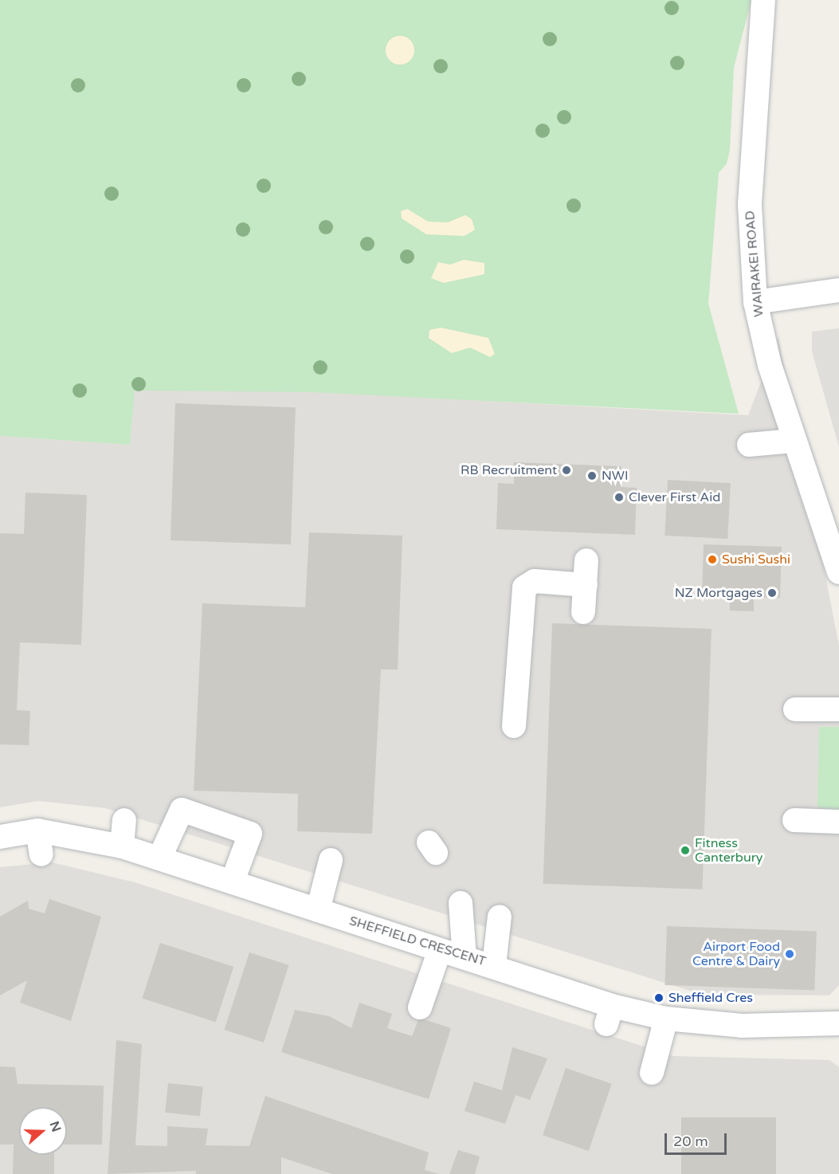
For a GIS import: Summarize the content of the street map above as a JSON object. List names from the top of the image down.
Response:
{
  "streets": {
    "street": ["WAIRAKEI ROAD", "SHEFFIELD CRESCENT"]
  },
  "places": [
    "RB Recruitment",
    "NWI",
    "Clever First Aid",
    "Sushi Sushi",
    "NZ Mortgages",
    "Fitness Canterbury",
    "Airport Food Centre & Dairy",
    "Sheffield Cres"
  ],
  "scale_bar": "20 m",
  "north": "right"
}
